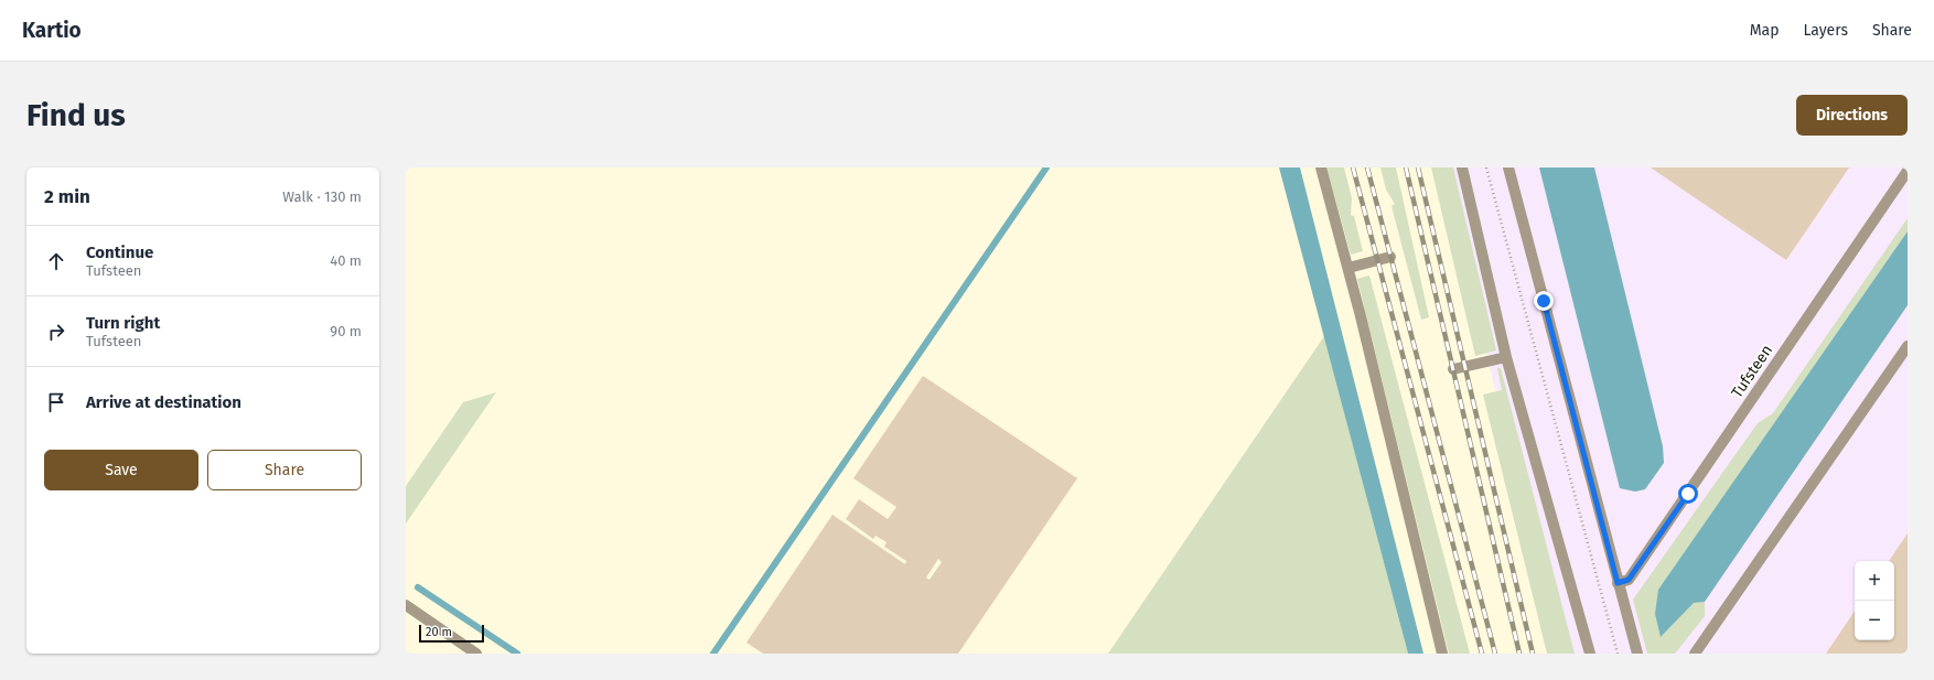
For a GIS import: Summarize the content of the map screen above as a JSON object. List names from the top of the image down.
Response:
{
  "streets": {
    "street": ["Tufsteen"]
  },
  "scale_bar": "20 m",
  "page": {
    "header": "Kartio",
    "nav": ["Map", "Layers", "Share"],
    "buttons": [
      "Directions",
      ["Save", "Share"]
    ],
    "title": "Find us",
    "heading": ["2 min", "Walk · 130 m"],
    "list": [
      ["Continue", "Tufsteen", "40 m"],
      ["Turn right", "Tufsteen", "90 m"],
      "Arrive at destination"
    ],
    "map_buttons": ["+", "−"],
    "scale": "20 m"
  }
}
